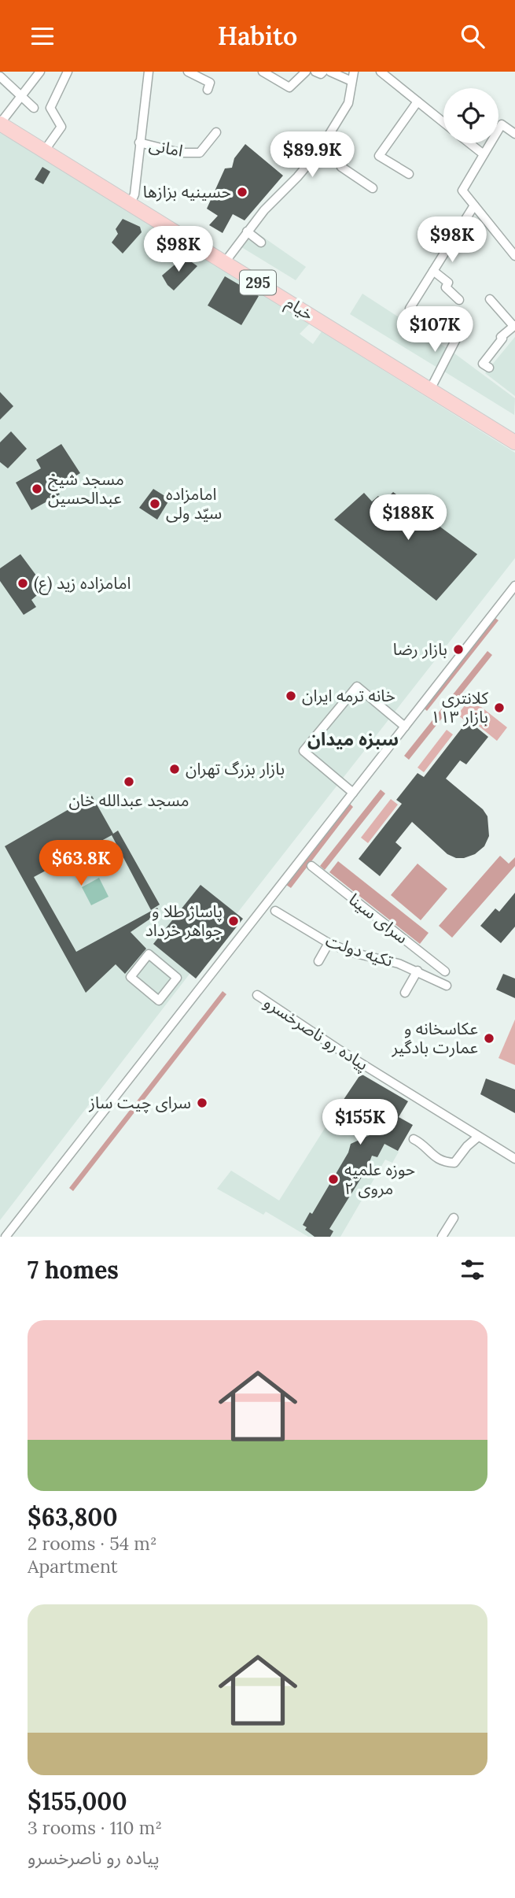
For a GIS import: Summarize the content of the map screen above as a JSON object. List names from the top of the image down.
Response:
{
  "streets": {
    "main road": ["295", "خیام"],
    "street": [
      "امانی",
      "سرای سینا",
      "تکیه دولت",
      "پیاده رو ناصرخسرو"
    ]
  },
  "districts": ["سبزه میدان"],
  "places": [
    "حسینیه بزازها",
    "مسجد شیخ عبدالحسین",
    "امامزاده سیّد ولی",
    "امامزاده زید (ع)",
    "بازار رضا",
    "خانه ترمه ایران",
    "کلانتری ۱۱۳ بازار",
    "بازار بزرگ تهران",
    "مسجد عبدالله خان",
    "پاساژ طلا و جواهر خرداد",
    "عکاسخانه و عمارت بادگیر",
    "سرای چیت ساز",
    "حوزه علمیه مروی ۲"
  ],
  "page": {
    "header": "Habito",
    "price": [
      "$89.9K",
      "$98K",
      "$98K",
      "$107K",
      "$188K",
      "$63.8K",
      "$155K"
    ],
    "heading": "7 homes",
    "list": [
      {
        "name": "$63,800",
        "note": "2 rooms · 54 m² · Apartment"
      },
      {
        "name": "$155,000",
        "note": "3 rooms · 110 m² · پیاده رو ناصرخسرو"
      }
    ]
  }
}
